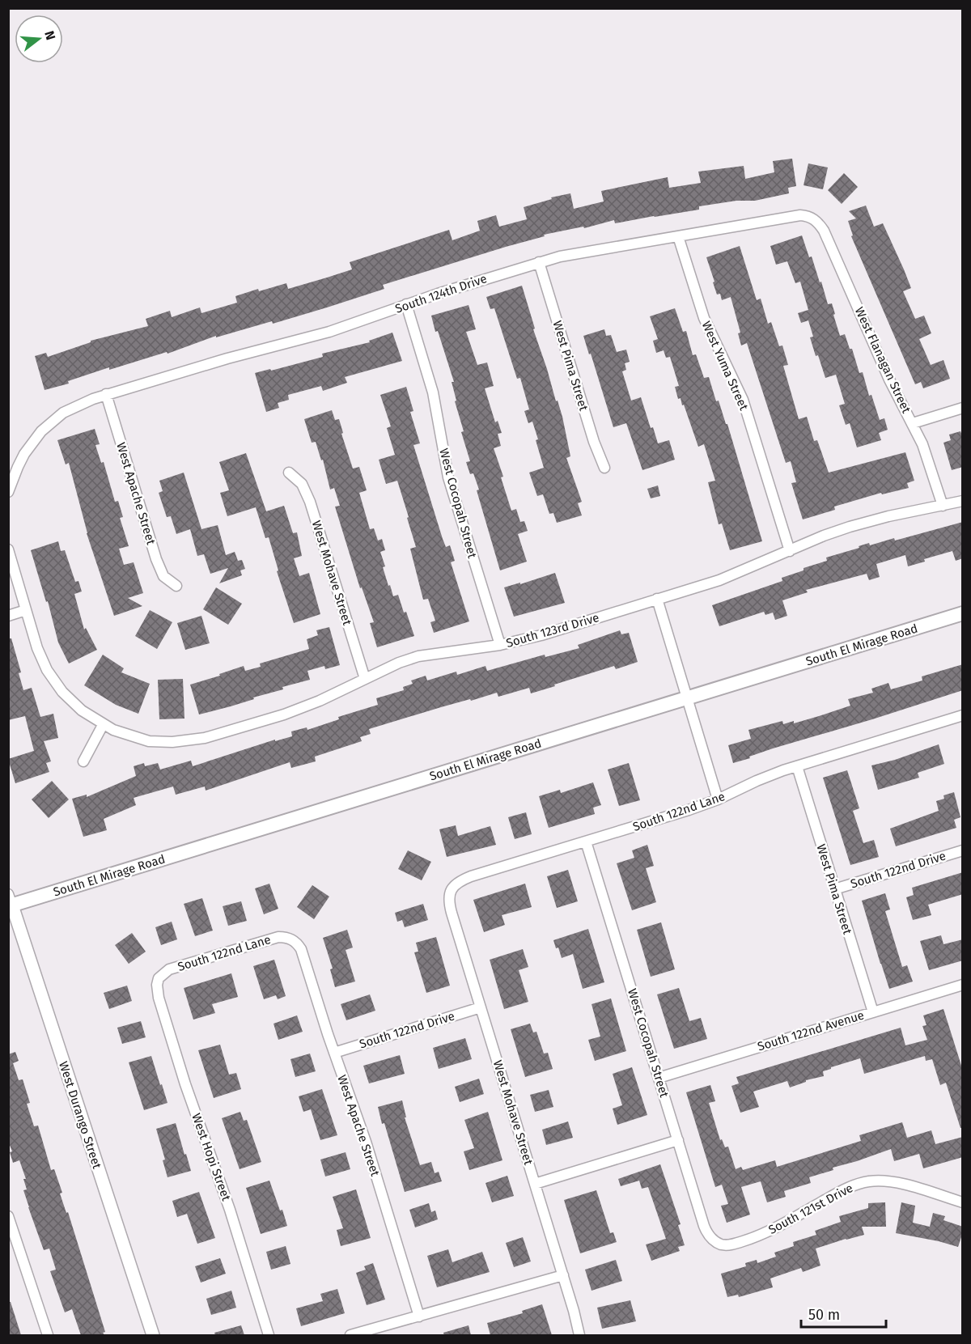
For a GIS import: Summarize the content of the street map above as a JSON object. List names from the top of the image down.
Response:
{
  "streets": {
    "main road": ["South El Mirage Road"],
    "street": [
      "South 124th Drive",
      "West Flanagan Street",
      "West Pima Street",
      "West Yuma Street",
      "West Apache Street",
      "West Cocopah Street",
      "West Mohave Street",
      "South 123rd Drive",
      "South 122nd Lane",
      "South 122nd Drive",
      "South 122nd Avenue",
      "West Durango Street",
      "West Hopi Street",
      "South 121st Drive"
    ]
  },
  "crossings": [
    ["South 124th Drive", "West Flanagan Street"],
    ["South 124th Drive", "West Pima Street"],
    ["South 124th Drive", "West Yuma Street"],
    ["South 124th Drive", "West Apache Street"],
    ["South 124th Drive", "West Cocopah Street"],
    ["West Flanagan Street", "South 123rd Drive"],
    ["West Pima Street", "South 122nd Lane"],
    ["West Pima Street", "South 122nd Drive"],
    ["West Pima Street", "South 122nd Avenue"],
    ["West Yuma Street", "South 123rd Drive"],
    ["West Apache Street", "South 122nd Lane"],
    ["West Apache Street", "South 122nd Drive"],
    ["West Cocopah Street", "South 123rd Drive"],
    ["West Cocopah Street", "South 122nd Lane"],
    ["West Cocopah Street", "South 122nd Avenue"],
    ["West Cocopah Street", "South 121st Drive"],
    ["West Mohave Street", "South 123rd Drive"],
    ["West Mohave Street", "South 122nd Lane"],
    ["West Mohave Street", "South 122nd Drive"],
    ["South El Mirage Road", "West Durango Street"],
    ["South 122nd Lane", "West Hopi Street"]
  ],
  "scale_bar": "50 m",
  "north": "right"
}
